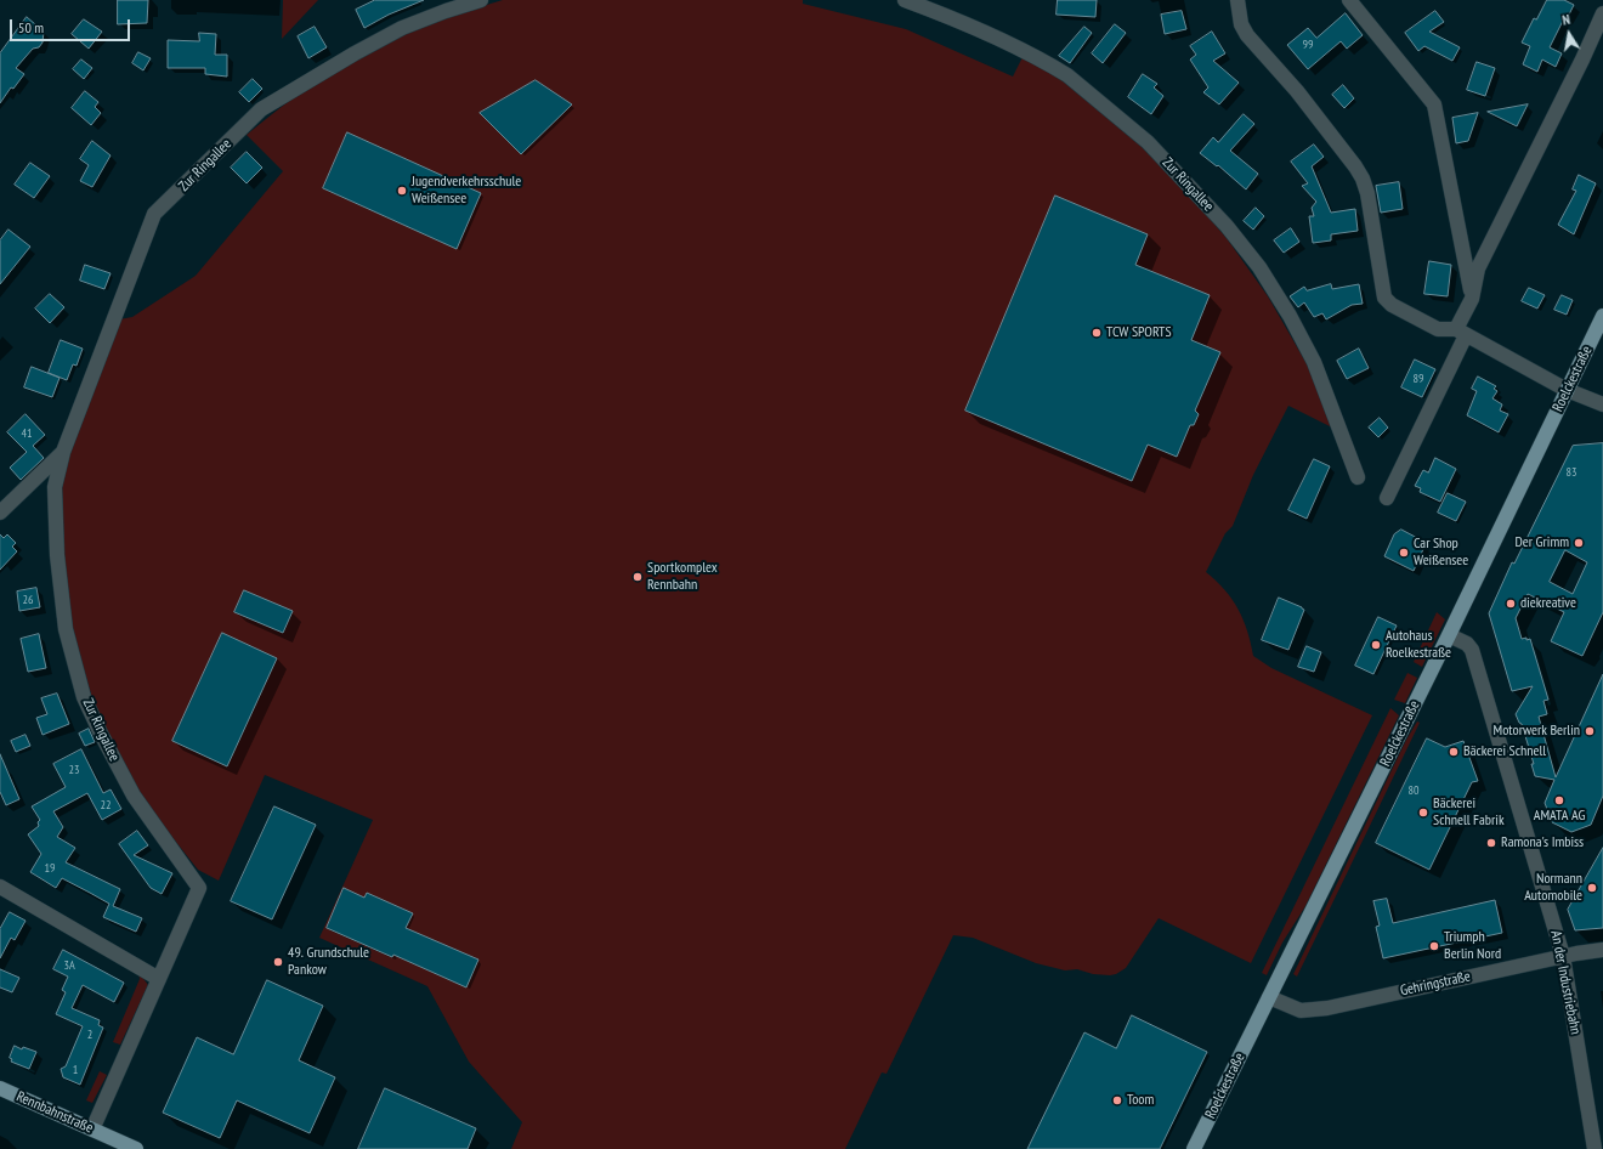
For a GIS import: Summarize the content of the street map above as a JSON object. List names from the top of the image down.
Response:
{
  "streets": {
    "main road": ["Roelckestraße", "Rennbahnstraße"],
    "street": ["Zur Ringallee", "An der Industriebahn", "Gehringstraße"]
  },
  "crossings": [
    ["Zur Ringallee", "Rennbahnstraße"],
    ["Roelckestraße", "An der Industriebahn"],
    ["Roelckestraße", "Gehringstraße"],
    ["An der Industriebahn", "Gehringstraße"]
  ],
  "places": [
    "Jugendverkehrsschule Weißensee",
    "TCW SPORTS",
    "Der Grimm",
    "Car Shop Weißensee",
    "Sportkomplex Rennbahn",
    "diekreative",
    "Autohaus Roelkestraße",
    "Motorwerk Berlin",
    "Bäckerei Schnell",
    "AMATA AG",
    "Bäckerei Schnell Fabrik",
    "Ramona's Imbiss",
    "Normann Automobile",
    "Triumph Berlin Nord",
    "49. Grundschule Pankow",
    "Toom"
  ],
  "house_numbers": [
    "99",
    "89",
    "41",
    "83",
    "26",
    "23",
    "80",
    "22",
    "19",
    "3A",
    "2",
    "1"
  ],
  "scale_bar": "50 m",
  "north": "top"
}
